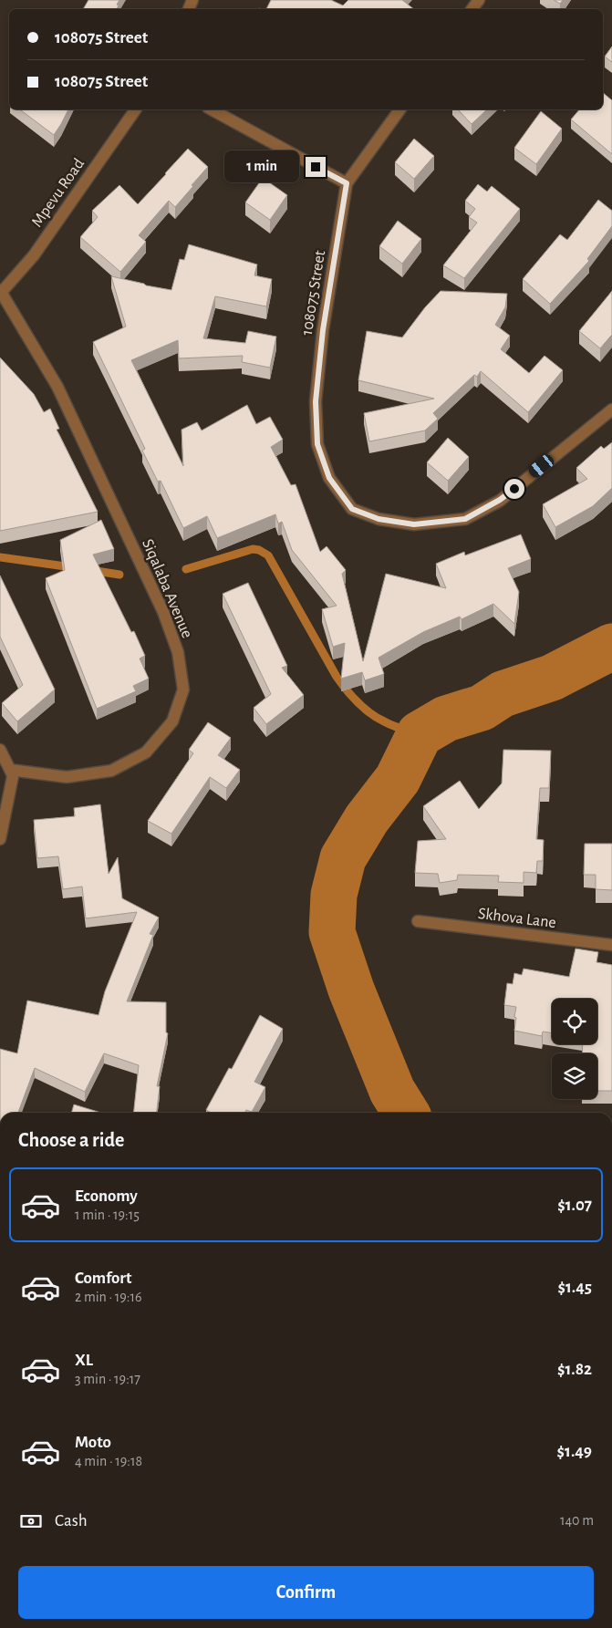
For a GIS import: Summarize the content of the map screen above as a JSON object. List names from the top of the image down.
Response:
{
  "streets": {
    "street": [
      "Mpevu Road",
      "108075 Street",
      "Siqalaba Avenue",
      "Skhova Lane"
    ]
  },
  "crossings": [
    ["Mpevu Road", "Siqalaba Avenue"]
  ],
  "page": {
    "banner": ["108075 Street", "108075 Street"],
    "bubble": "1 min",
    "heading": "Choose a ride",
    "list": [
      {
        "name": "Economy",
        "note": "1 min · 19:15",
        "value": "$1.07"
      },
      {
        "name": "Comfort",
        "note": "2 min · 19:16",
        "value": "$1.45"
      },
      {
        "name": "XL",
        "note": "3 min · 19:17",
        "value": "$1.82"
      },
      {
        "name": "Moto",
        "note": "4 min · 19:18",
        "value": "$1.49"
      }
    ],
    "pay": ["Cash", "140 m"],
    "buttons": "Confirm"
  }
}
